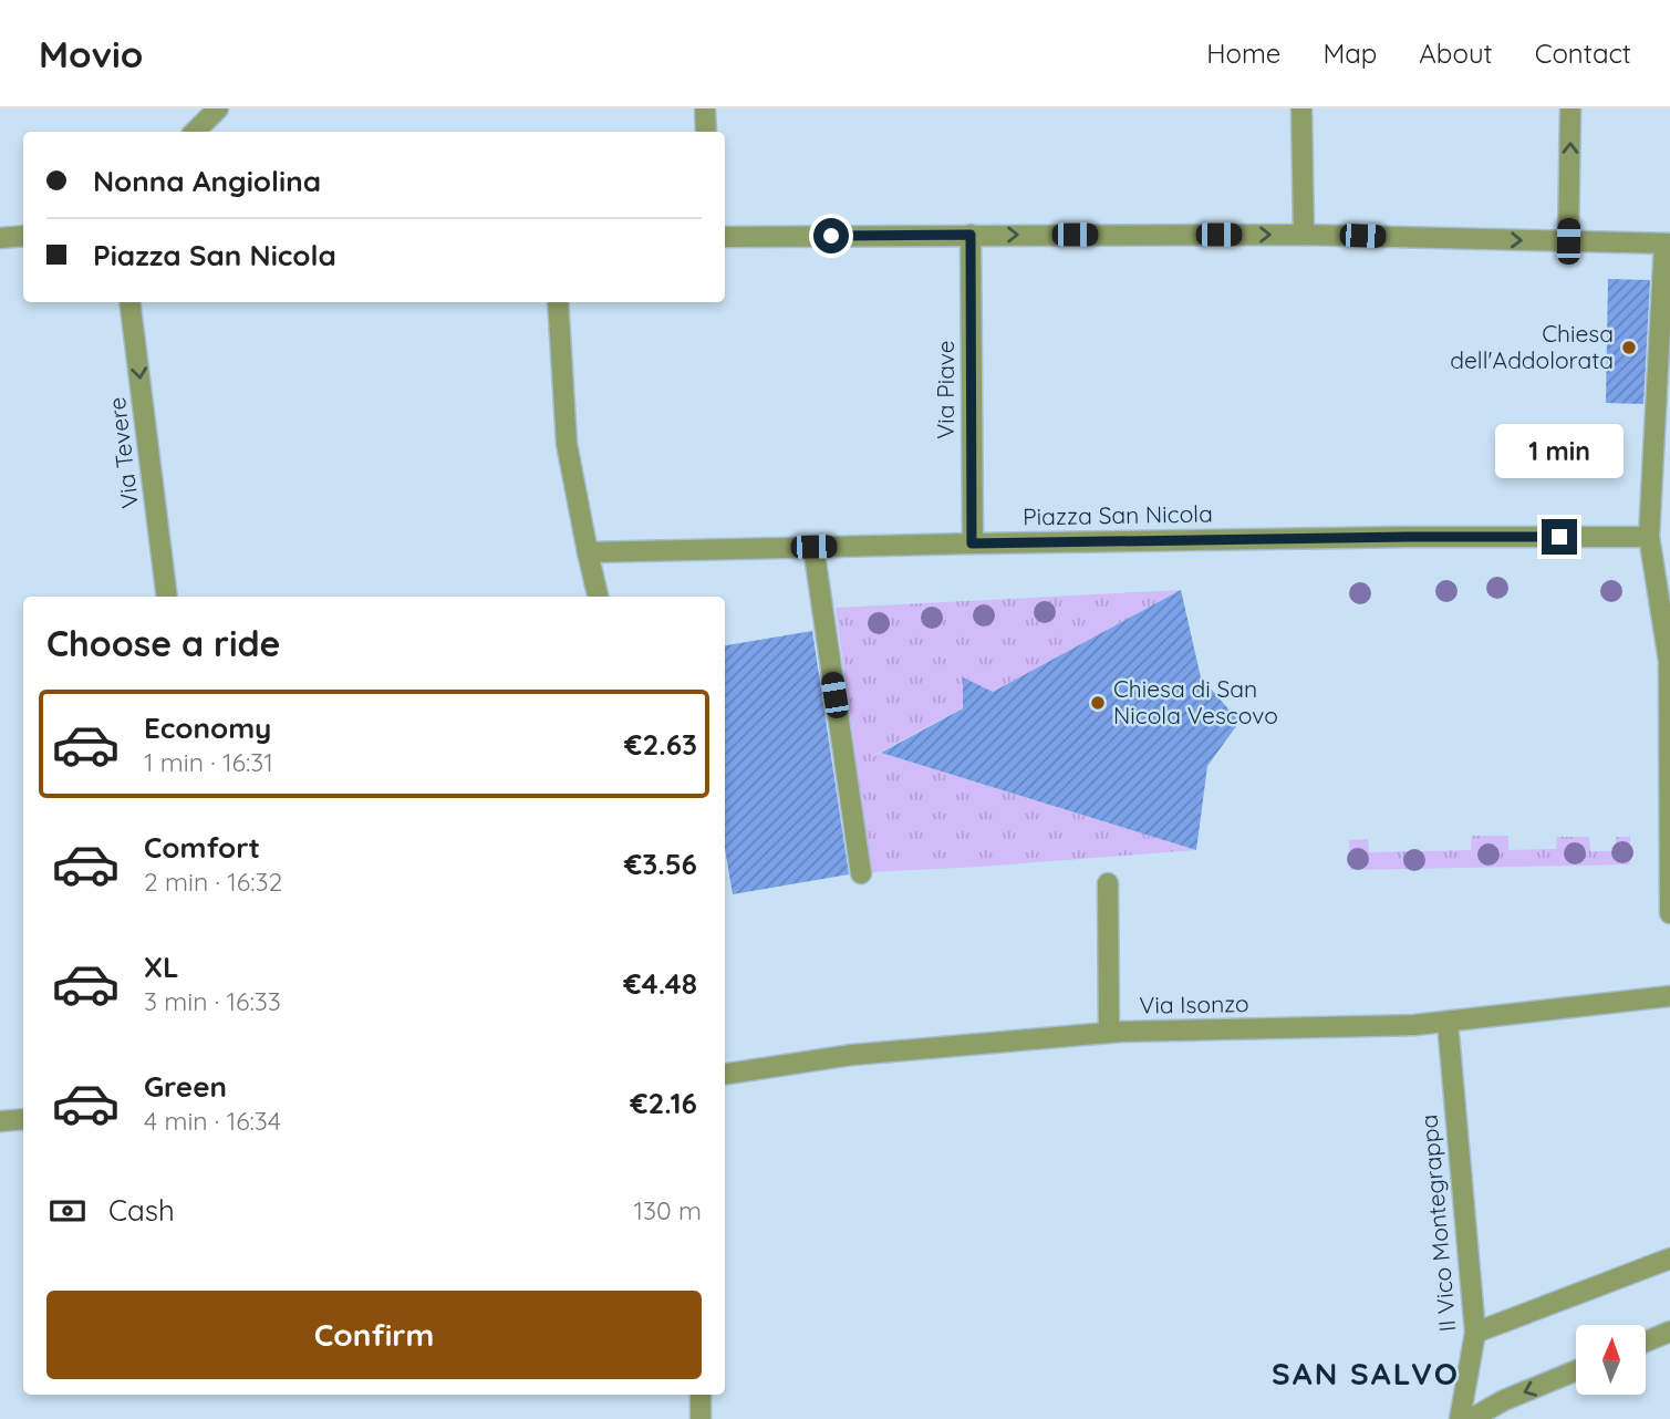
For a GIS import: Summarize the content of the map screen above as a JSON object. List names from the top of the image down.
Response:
{
  "streets": {
    "street": [
      "Via Piave",
      "Via Tevere",
      "Piazza San Nicola",
      "Via Isonzo",
      "II Vico Montegrappa"
    ]
  },
  "crossings": [
    ["Via Piave", "Piazza San Nicola"],
    ["Via Isonzo", "II Vico Montegrappa"]
  ],
  "one_way": ["Via Tevere"],
  "districts": ["SAN SALVO"],
  "places": ["Chiesa dell'Addolorata", "Chiesa di San Nicola Vescovo"],
  "north": "top",
  "page": {
    "header": "Movio",
    "nav": [
      "Home",
      "Map",
      "About",
      "Contact"
    ],
    "banner": ["Nonna Angiolina", "Piazza San Nicola"],
    "bubble": "1 min",
    "heading": "Choose a ride",
    "list": [
      {
        "name": "Economy",
        "note": "1 min · 16:31",
        "value": "€2.63"
      },
      {
        "name": "Comfort",
        "note": "2 min · 16:32",
        "value": "€3.56"
      },
      {
        "name": "XL",
        "note": "3 min · 16:33",
        "value": "€4.48"
      },
      {
        "name": "Green",
        "note": "4 min · 16:34",
        "value": "€2.16"
      }
    ],
    "pay": ["Cash", "130 m"],
    "buttons": "Confirm"
  }
}
